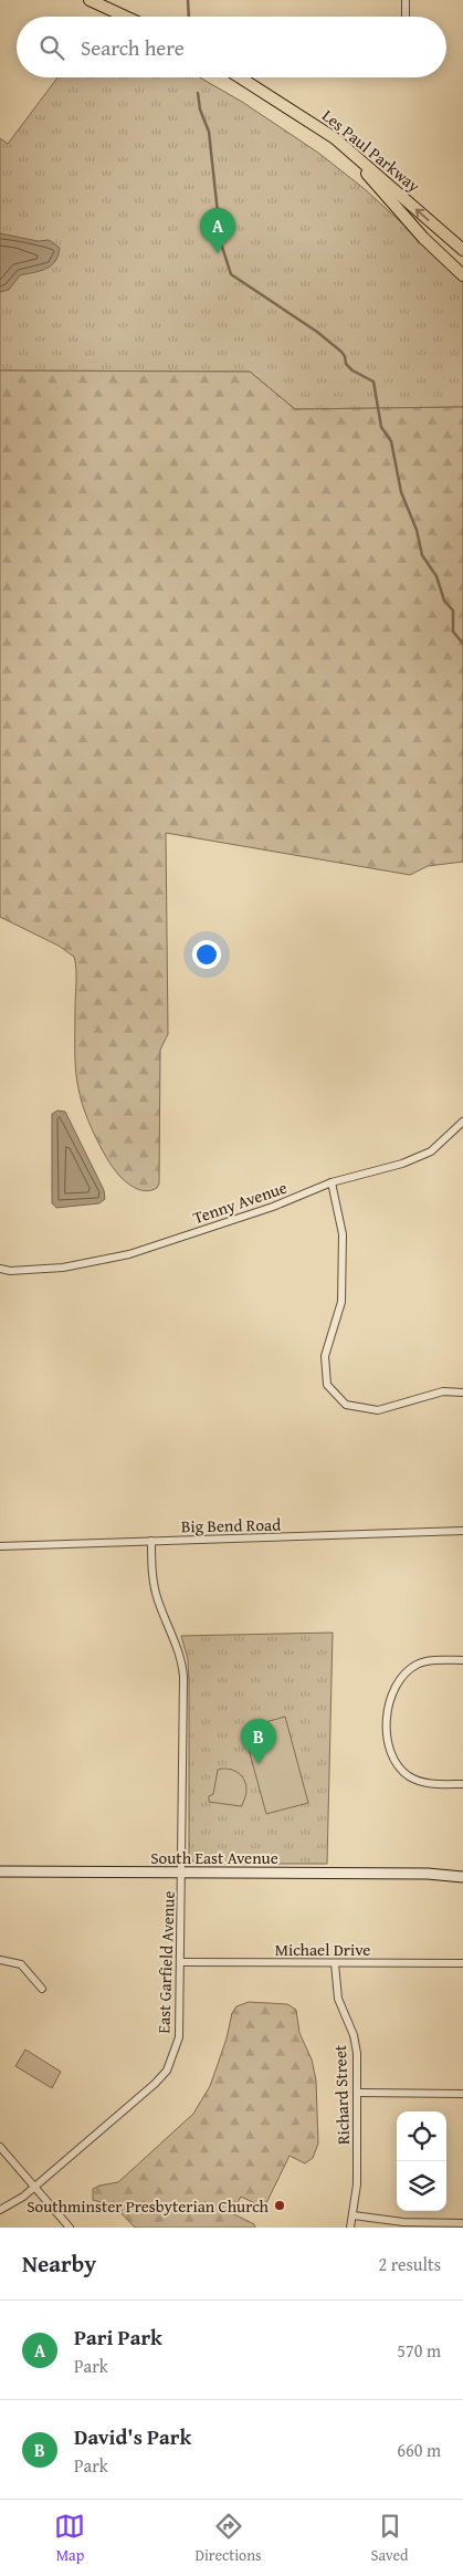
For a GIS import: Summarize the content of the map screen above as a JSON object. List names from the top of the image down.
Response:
{
  "streets": {
    "main road": ["Les Paul Parkway", "South East Avenue"],
    "street": [
      "Tenny Avenue",
      "Big Bend Road",
      "Michael Drive",
      "East Garfield Avenue",
      "Richard Street"
    ]
  },
  "crossings": [
    ["Big Bend Road", "East Garfield Avenue"],
    ["South East Avenue", "East Garfield Avenue"],
    ["Michael Drive", "East Garfield Avenue"],
    ["Michael Drive", "Richard Street"]
  ],
  "places": ["Southminster Presbyterian Church"],
  "page": {
    "search": "Search here",
    "pins": ["A", "B"],
    "heading": ["Nearby", "2 results"],
    "list": [
      {
        "mark": "A",
        "name": "Pari Park",
        "note": "Park",
        "value": "570 m"
      },
      {
        "mark": "B",
        "name": "David's Park",
        "note": "Park",
        "value": "660 m"
      }
    ],
    "nav": ["Map", "Directions", "Saved"]
  }
}
